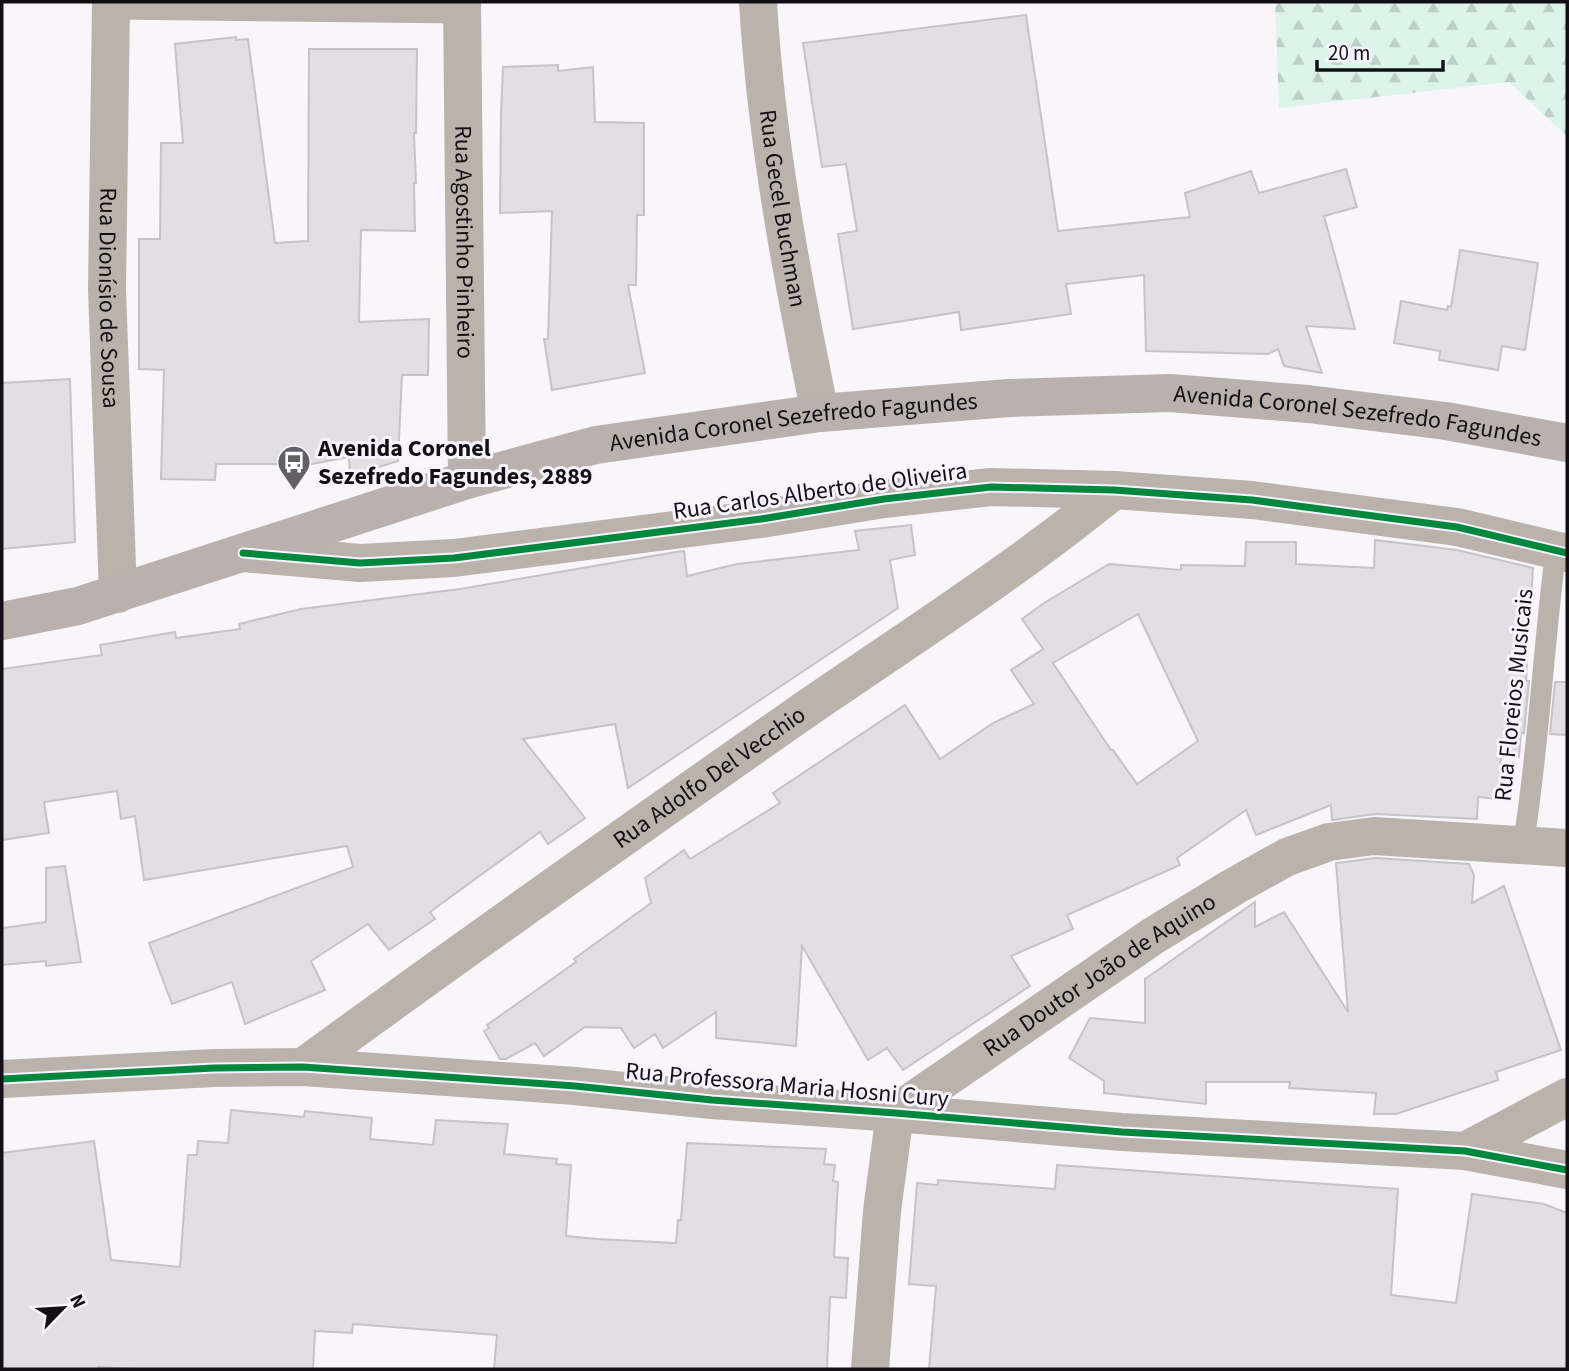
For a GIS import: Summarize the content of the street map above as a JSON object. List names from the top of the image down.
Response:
{
  "streets": {
    "main road": ["Avenida Coronel Sezefredo Fagundes"],
    "street": [
      "Rua Gecel Buchman",
      "Rua Agostinho Pinheiro",
      "Rua Dionísio de Sousa",
      "Rua Carlos Alberto de Oliveira",
      "Rua Adolfo Del Vecchio",
      "Rua Doutor João de Aquino",
      "Rua Professora Maria Hosni Cury"
    ],
    "lane": ["Rua Floreios Musicais"]
  },
  "crossings": [
    ["Rua Gecel Buchman", "Avenida Coronel Sezefredo Fagundes"],
    ["Rua Agostinho Pinheiro", "Avenida Coronel Sezefredo Fagundes"],
    ["Rua Dionísio de Sousa", "Avenida Coronel Sezefredo Fagundes"],
    ["Avenida Coronel Sezefredo Fagundes", "Rua Carlos Alberto de Oliveira"],
    ["Rua Carlos Alberto de Oliveira", "Rua Floreios Musicais"],
    ["Rua Carlos Alberto de Oliveira", "Rua Adolfo Del Vecchio"],
    ["Rua Floreios Musicais", "Rua Doutor João de Aquino"],
    ["Rua Adolfo Del Vecchio", "Rua Professora Maria Hosni Cury"],
    ["Rua Doutor João de Aquino", "Rua Professora Maria Hosni Cury"]
  ],
  "places": {
    "bus stop": ["Avenida Coronel Sezefredo Fagundes, 2889"]
  },
  "scale_bar": "20 m",
  "north": "top right"
}
